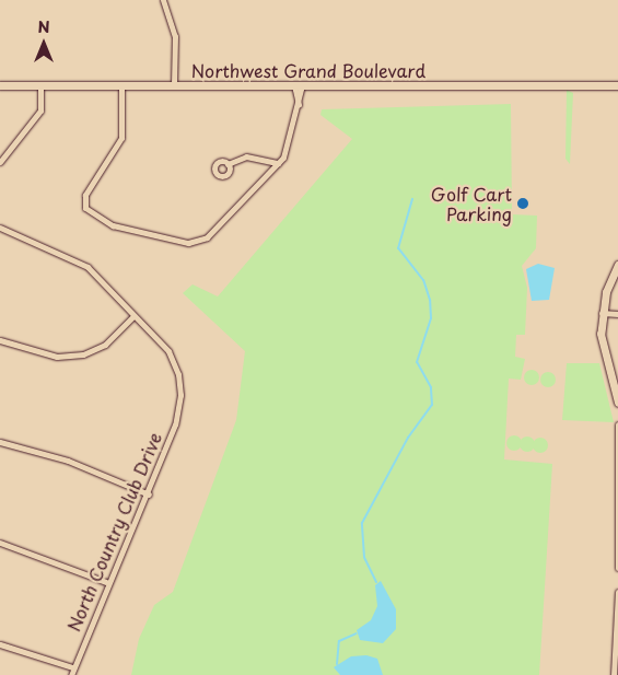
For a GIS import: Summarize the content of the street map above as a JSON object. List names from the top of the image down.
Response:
{
  "streets": {
    "street": ["Northwest Grand Boulevard", "North Country Club Drive"]
  },
  "places": ["Golf Cart Parking"],
  "north": "top"
}
